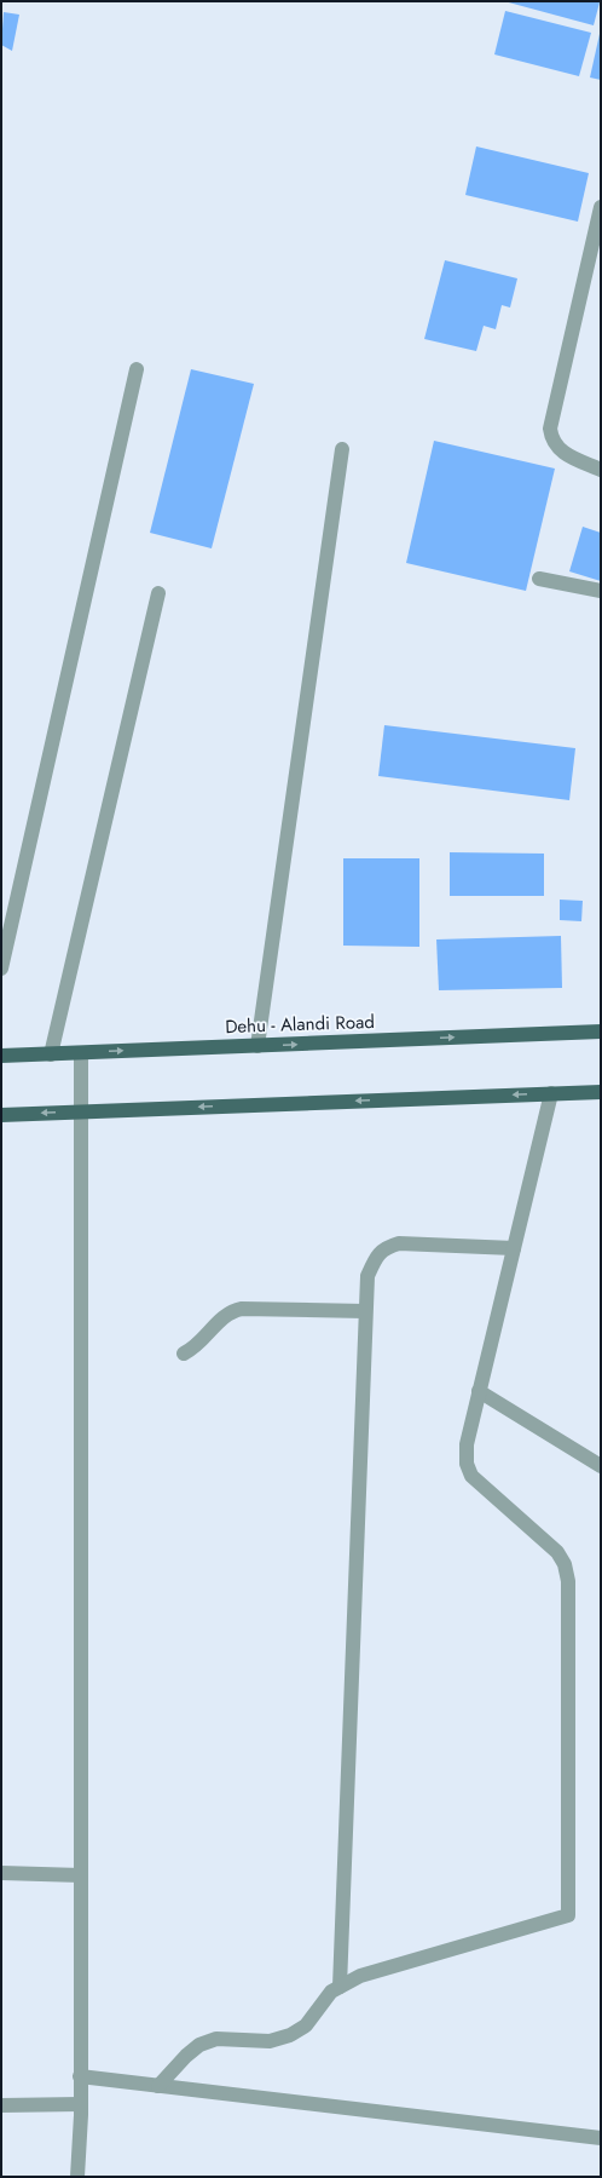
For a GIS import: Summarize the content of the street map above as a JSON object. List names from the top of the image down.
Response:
{
  "streets": {
    "main road": ["Dehu - Alandi Road"]
  }
}
